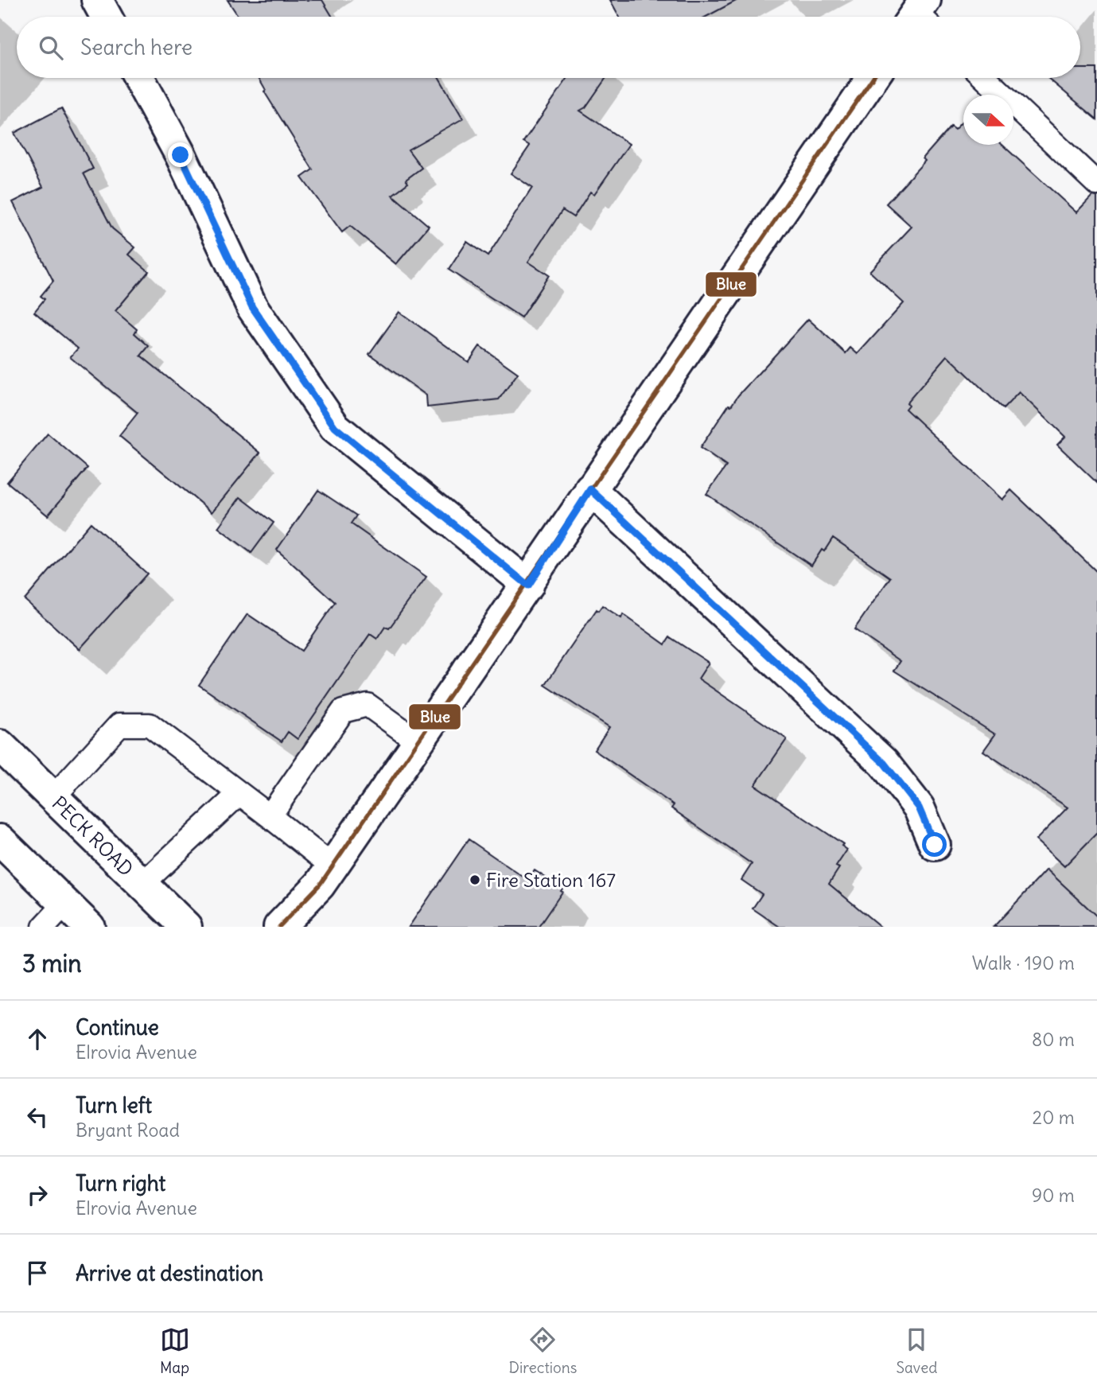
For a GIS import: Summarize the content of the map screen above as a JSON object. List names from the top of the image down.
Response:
{
  "streets": {
    "street": ["PECK ROAD"]
  },
  "places": ["Fire Station 167"],
  "lines": ["transit line Blue"],
  "north": "right",
  "page": {
    "search": "Search here",
    "heading": ["3 min", "Walk · 190 m"],
    "list": [
      ["Continue", "Elrovia Avenue", "80 m"],
      ["Turn left", "Bryant Road", "20 m"],
      ["Turn right", "Elrovia Avenue", "90 m"],
      "Arrive at destination"
    ],
    "nav": ["Map", "Directions", "Saved"]
  }
}
